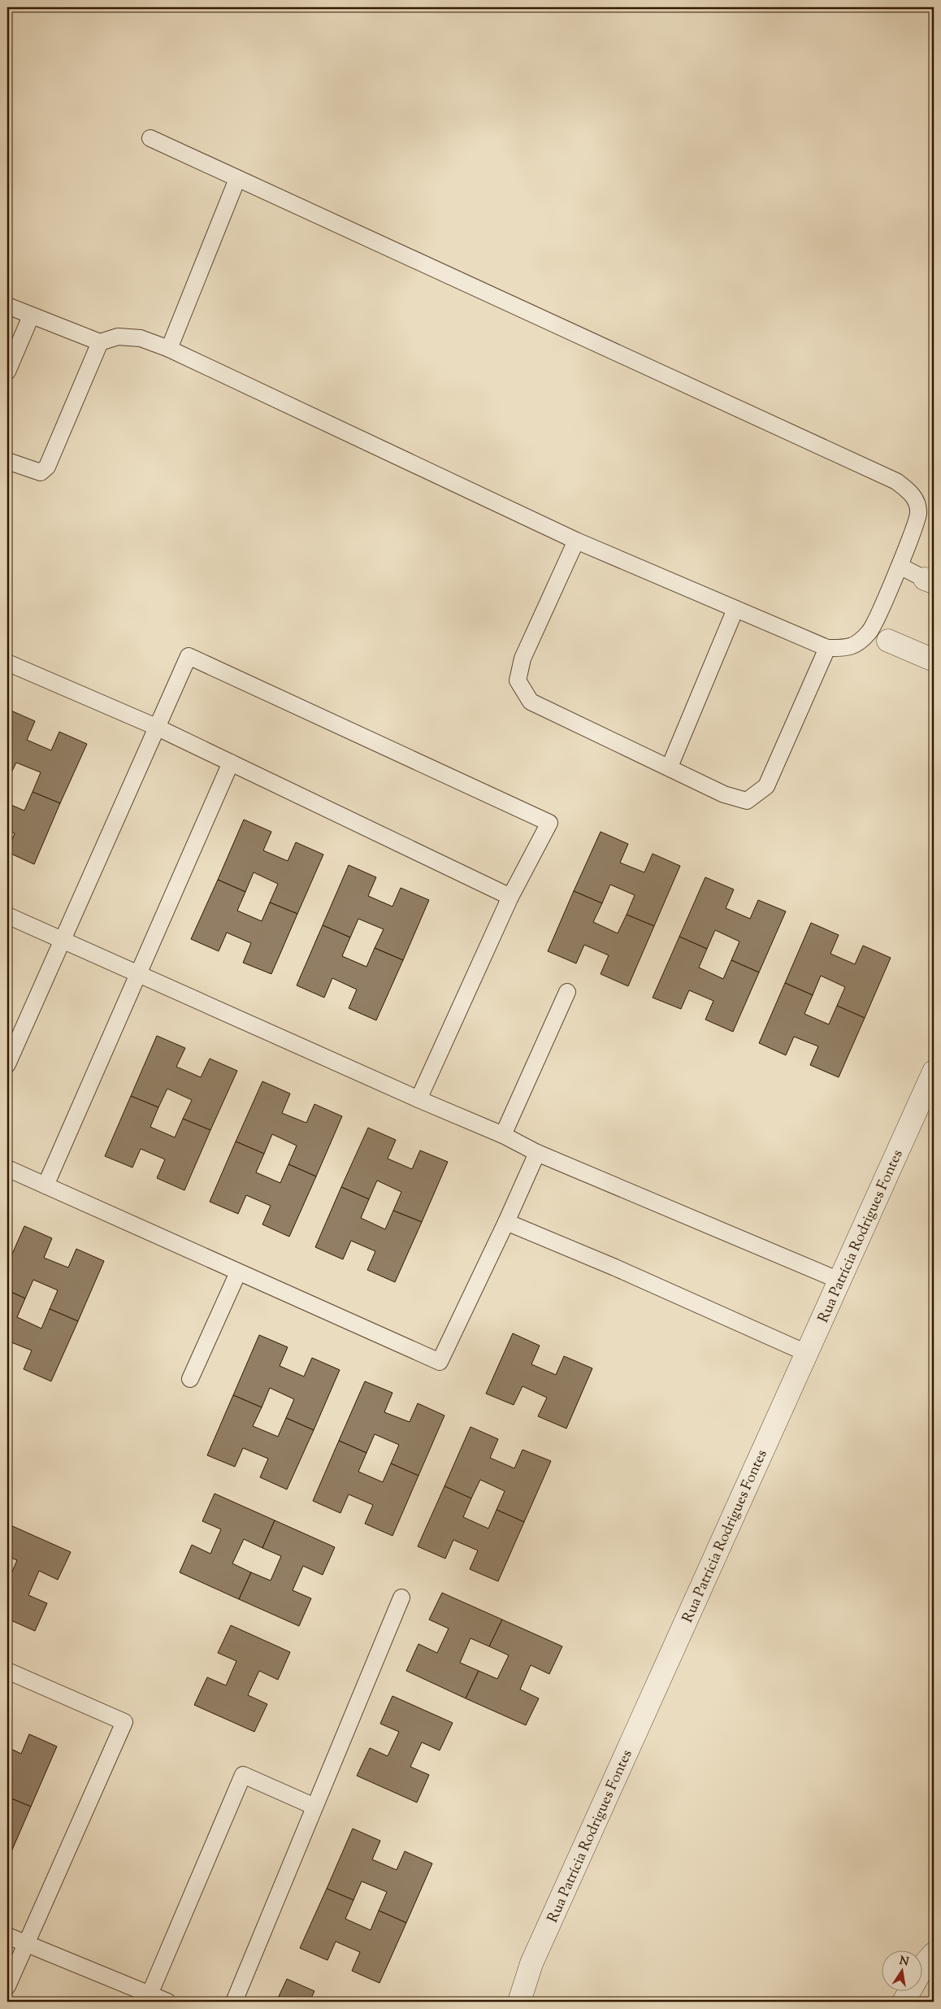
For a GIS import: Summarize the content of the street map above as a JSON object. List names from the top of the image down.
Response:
{
  "streets": {
    "street": ["Rua Patrícia Rodrigues Fontes"]
  },
  "north": "top"
}
